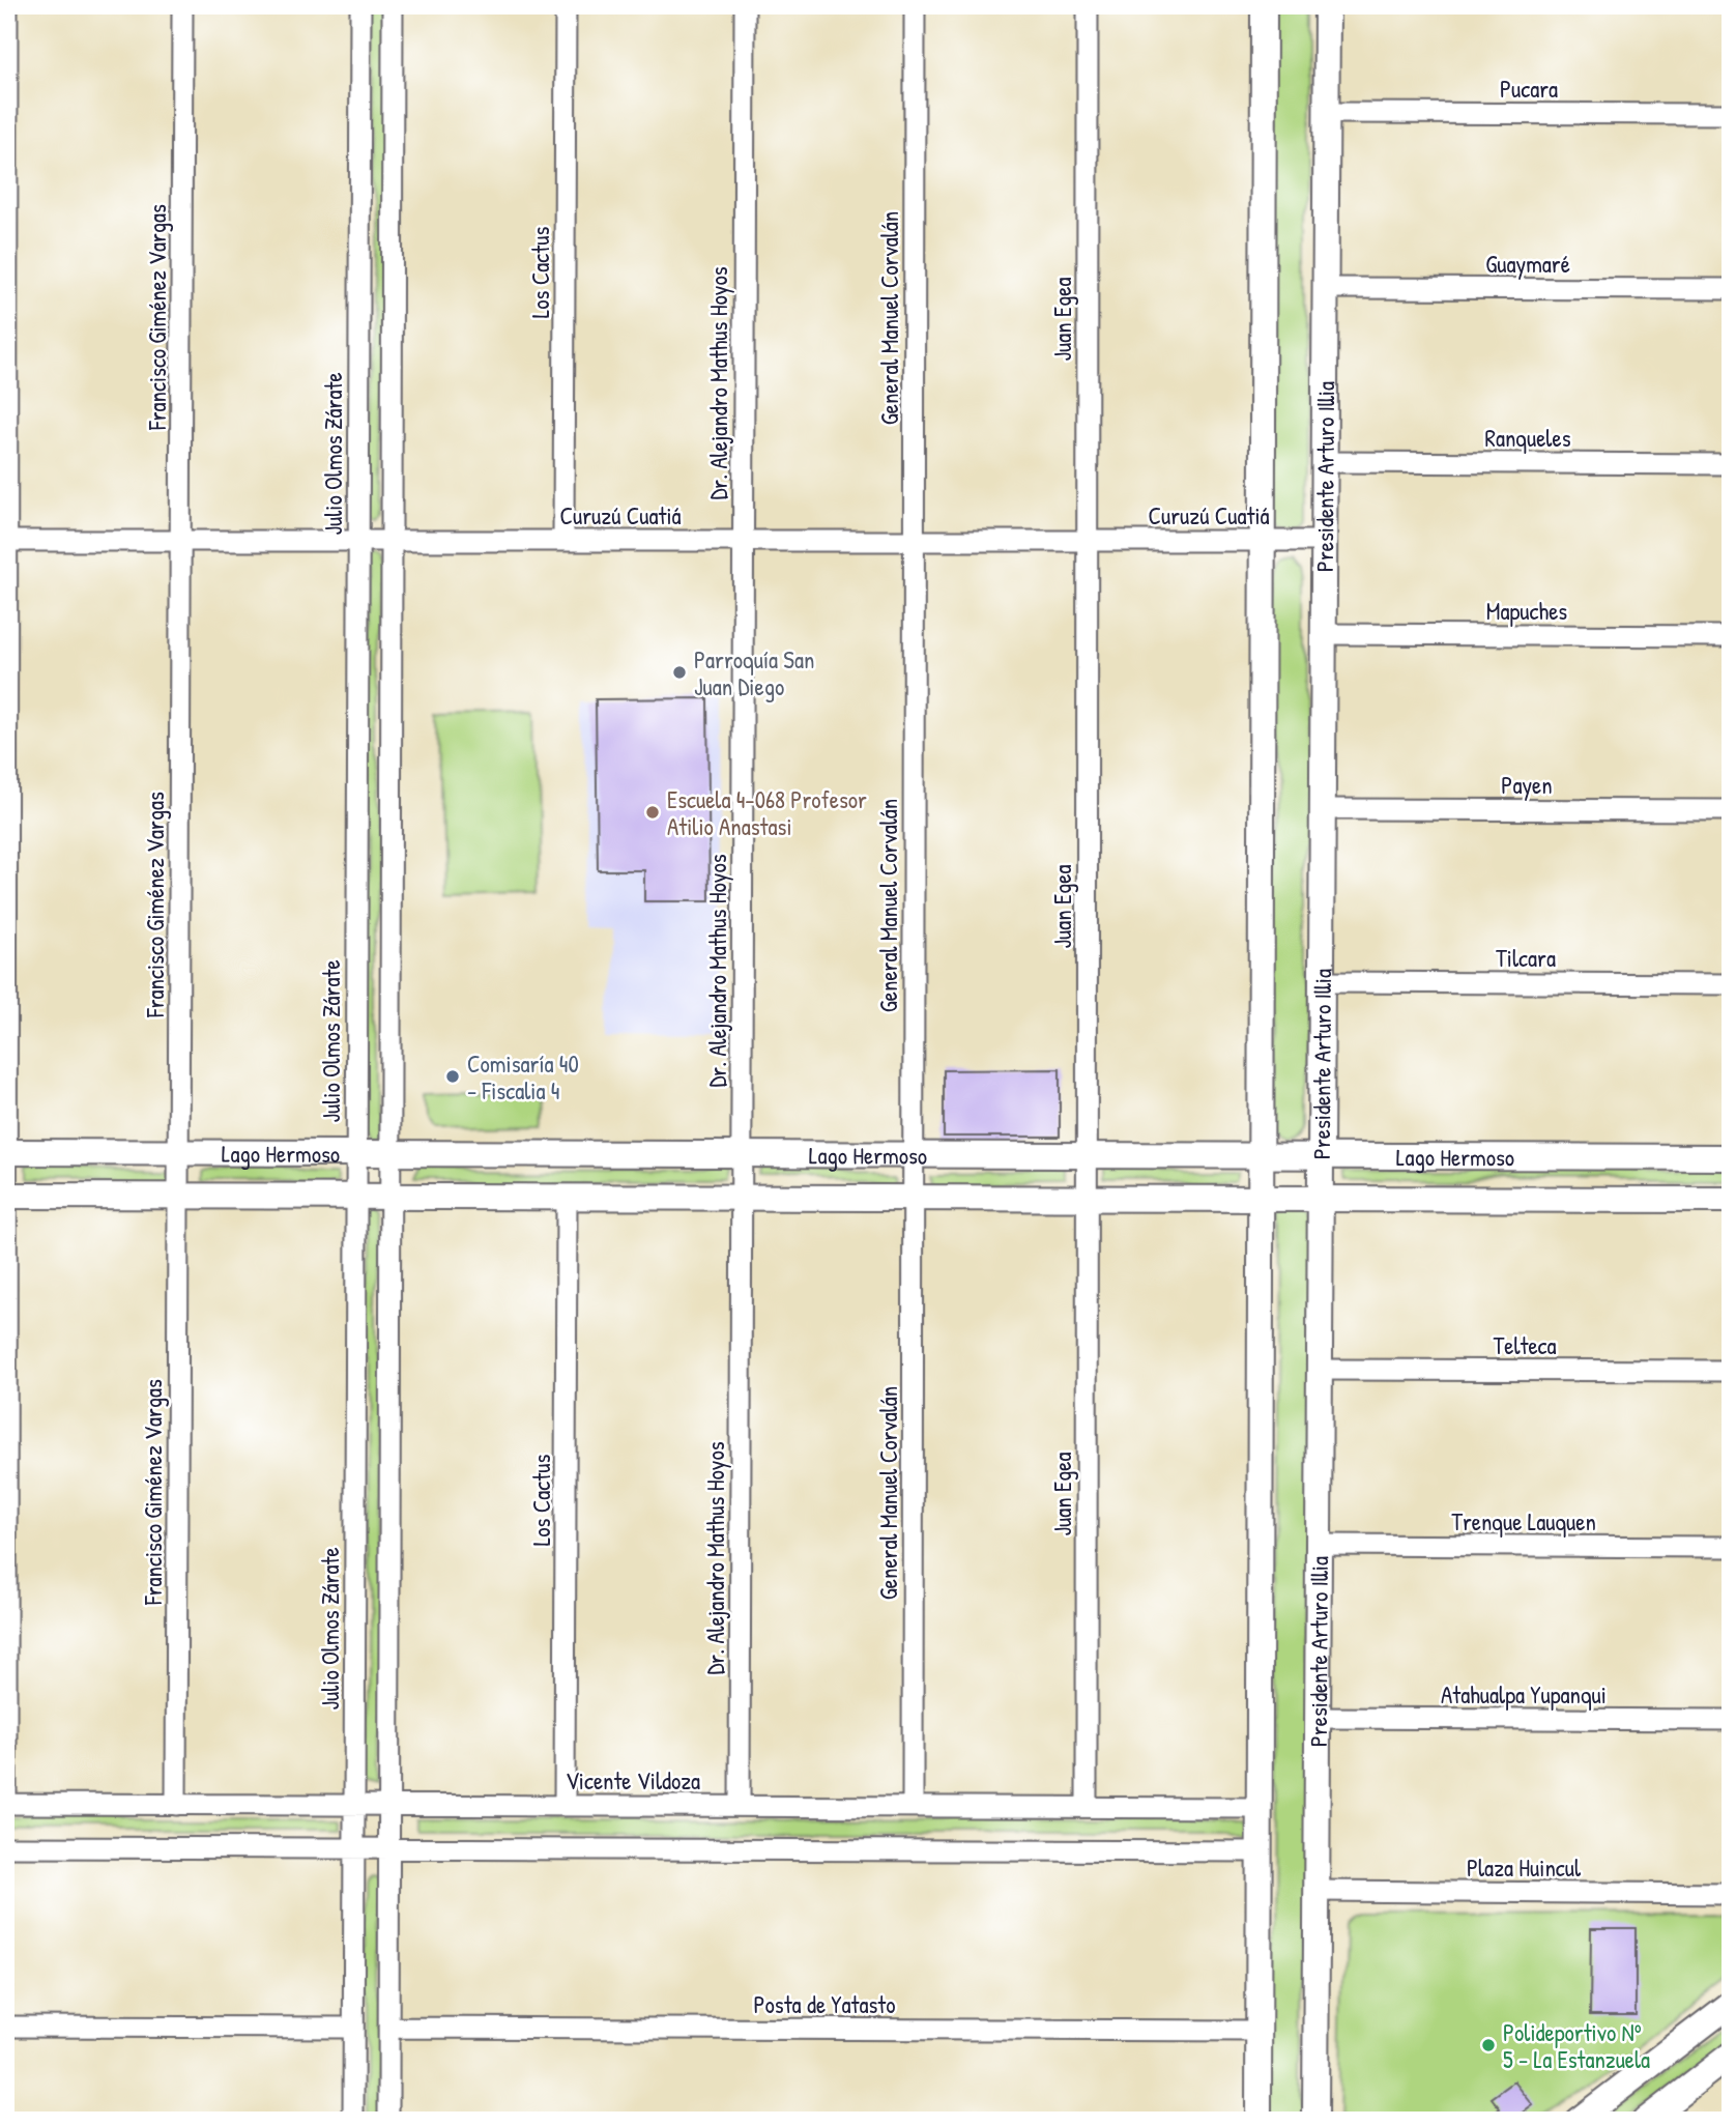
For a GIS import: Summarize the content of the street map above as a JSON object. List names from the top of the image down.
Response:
{
  "streets": {
    "street": [
      "Pucara",
      "Guaymaré",
      "Los Cactus",
      "Francisco Giménez Vargas",
      "General Manuel Corvalán",
      "Juan Egea",
      "Dr. Alejandro Mathus Hoyos",
      "Ranqueles",
      "Julio Olmos Zárate",
      "Presidente Arturo Illia",
      "Curuzú Cuatiá",
      "Mapuches",
      "Payen",
      "Tilcara",
      "Lago Hermoso",
      "Telteca",
      "Trenque Lauquen",
      "Atahualpa Yupanqui",
      "Vicente Vildoza",
      "Plaza Huincul",
      "Posta de Yatasto"
    ]
  },
  "crossings": [
    ["Pucara", "Presidente Arturo Illia"],
    ["Guaymaré", "Presidente Arturo Illia"],
    ["Los Cactus", "Curuzú Cuatiá"],
    ["Los Cactus", "Lago Hermoso"],
    ["Los Cactus", "Vicente Vildoza"],
    ["Francisco Giménez Vargas", "Curuzú Cuatiá"],
    ["Francisco Giménez Vargas", "Lago Hermoso"],
    ["Francisco Giménez Vargas", "Vicente Vildoza"],
    ["General Manuel Corvalán", "Curuzú Cuatiá"],
    ["General Manuel Corvalán", "Lago Hermoso"],
    ["General Manuel Corvalán", "Vicente Vildoza"],
    ["Juan Egea", "Curuzú Cuatiá"],
    ["Juan Egea", "Lago Hermoso"],
    ["Juan Egea", "Vicente Vildoza"],
    ["Dr. Alejandro Mathus Hoyos", "Curuzú Cuatiá"],
    ["Dr. Alejandro Mathus Hoyos", "Lago Hermoso"],
    ["Dr. Alejandro Mathus Hoyos", "Vicente Vildoza"],
    ["Ranqueles", "Presidente Arturo Illia"],
    ["Julio Olmos Zárate", "Curuzú Cuatiá"],
    ["Julio Olmos Zárate", "Lago Hermoso"],
    ["Julio Olmos Zárate", "Vicente Vildoza"],
    ["Presidente Arturo Illia", "Curuzú Cuatiá"],
    ["Presidente Arturo Illia", "Mapuches"],
    ["Presidente Arturo Illia", "Payen"],
    ["Presidente Arturo Illia", "Tilcara"],
    ["Presidente Arturo Illia", "Lago Hermoso"],
    ["Presidente Arturo Illia", "Telteca"],
    ["Presidente Arturo Illia", "Trenque Lauquen"],
    ["Presidente Arturo Illia", "Atahualpa Yupanqui"],
    ["Presidente Arturo Illia", "Plaza Huincul"]
  ],
  "places": [
    "Parroquía San Juan Diego",
    "Escuela 4-068 Profesor Atilio Anastasi",
    "Comisaría 40 - Fiscalia 4",
    "Polideportivo Nº 5 - La Estanzuela"
  ]
}
